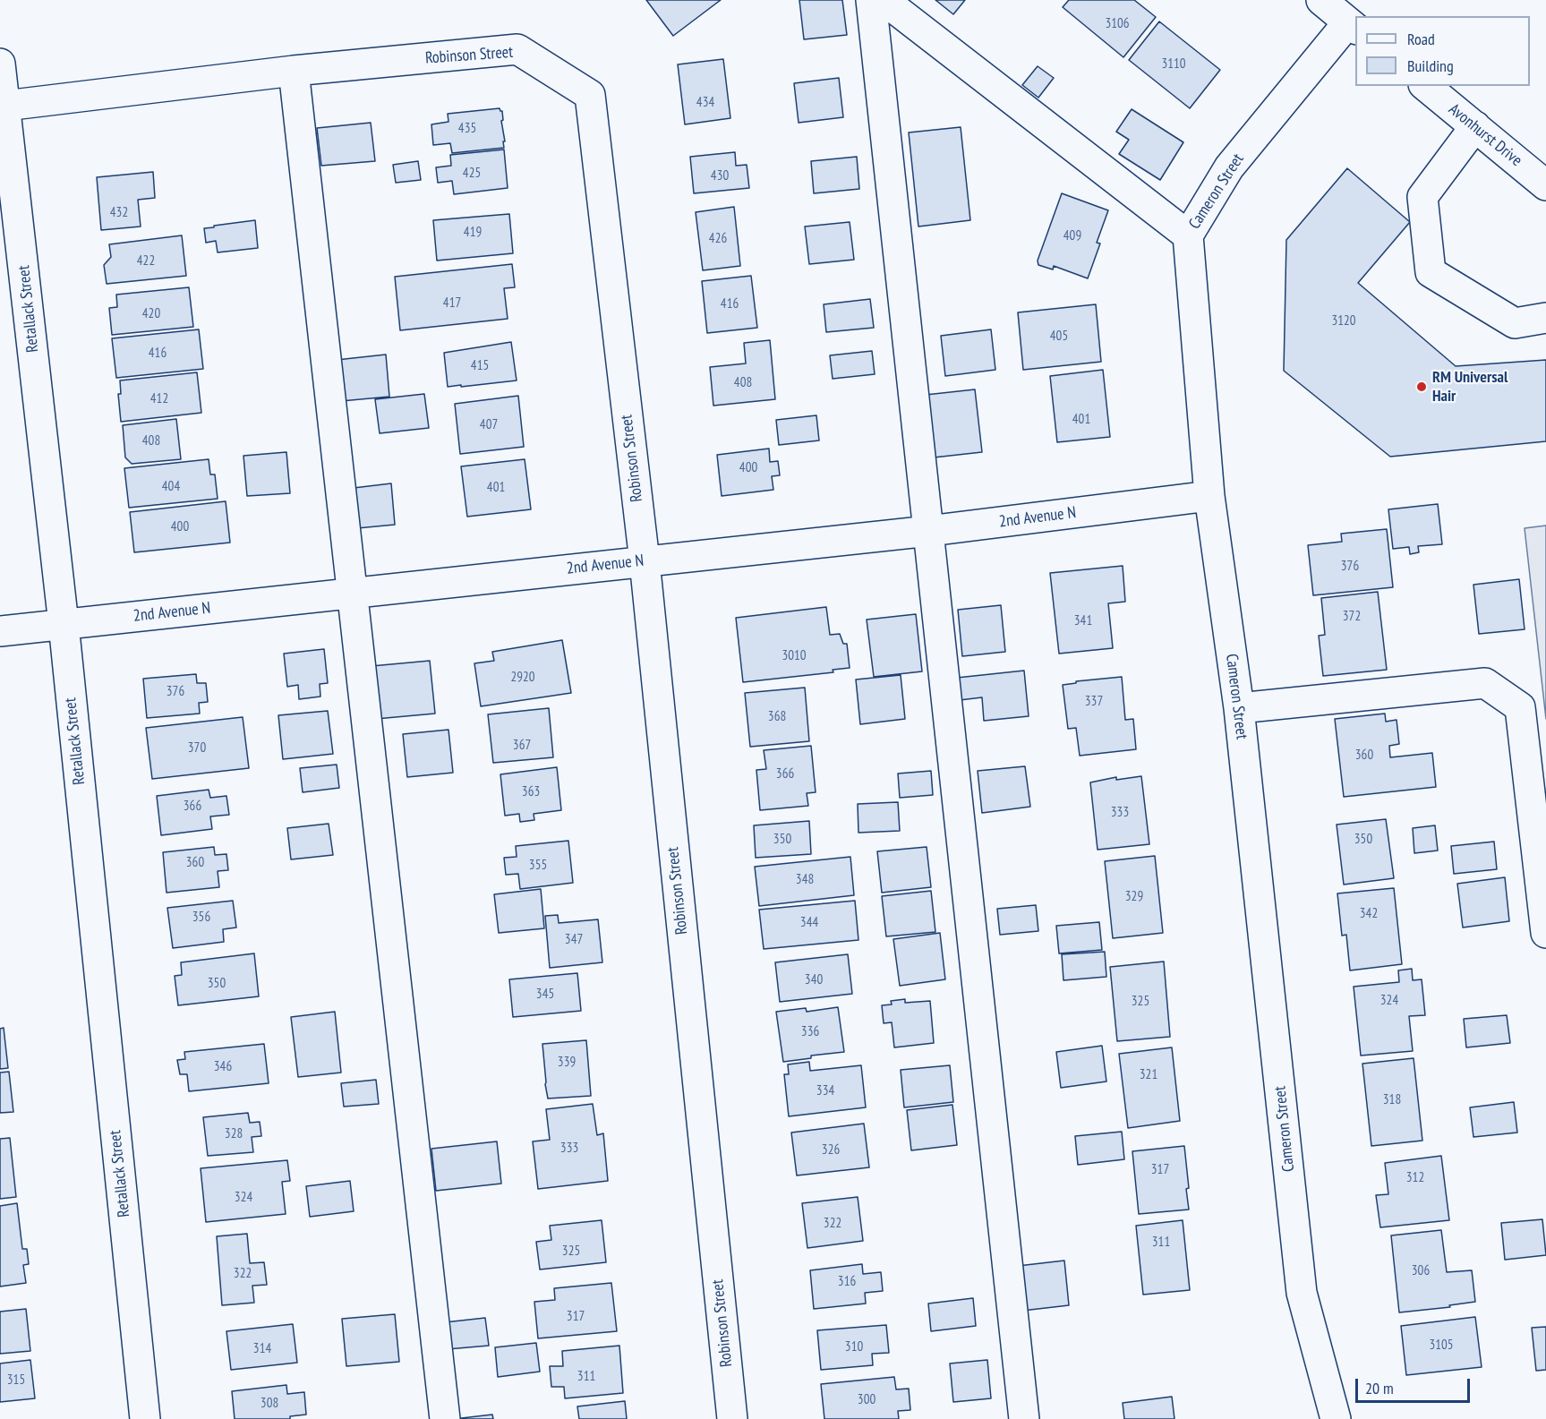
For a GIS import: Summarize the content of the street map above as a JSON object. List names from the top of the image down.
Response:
{
  "streets": {
    "street": [
      "Robinson Street",
      "Avonhurst Drive",
      "Cameron Street",
      "Retallack Street",
      "2nd Avenue N"
    ]
  },
  "crossings": [
    ["Robinson Street", "Retallack Street"],
    ["Robinson Street", "2nd Avenue N"],
    ["Cameron Street", "2nd Avenue N"],
    ["Retallack Street", "2nd Avenue N"]
  ],
  "places": ["RM Universal Hair"],
  "house_numbers": [
    "3106",
    "3110",
    "434",
    "435",
    "425",
    "430",
    "432",
    "419",
    "409",
    "426",
    "422",
    "417",
    "416",
    "420",
    "3120",
    "405",
    "416",
    "415",
    "408",
    "412",
    "401",
    "407",
    "408",
    "400",
    "404",
    "401",
    "400",
    "376",
    "372",
    "341",
    "3010",
    "2920",
    "376",
    "337",
    "368",
    "367",
    "370",
    "360",
    "366",
    "363",
    "366",
    "333",
    "350",
    "350",
    "360",
    "355",
    "348",
    "329",
    "342",
    "356",
    "344",
    "347",
    "340",
    "350",
    "345",
    "324",
    "325",
    "336",
    "339",
    "346",
    "321",
    "334",
    "318",
    "328",
    "333",
    "326",
    "317",
    "312",
    "324",
    "322",
    "311",
    "325",
    "306",
    "322",
    "316",
    "317",
    "3105",
    "310",
    "314",
    "311",
    "315",
    "300",
    "308"
  ],
  "legend": ["Road", "Building"],
  "scale_bar": "20 m"
}
